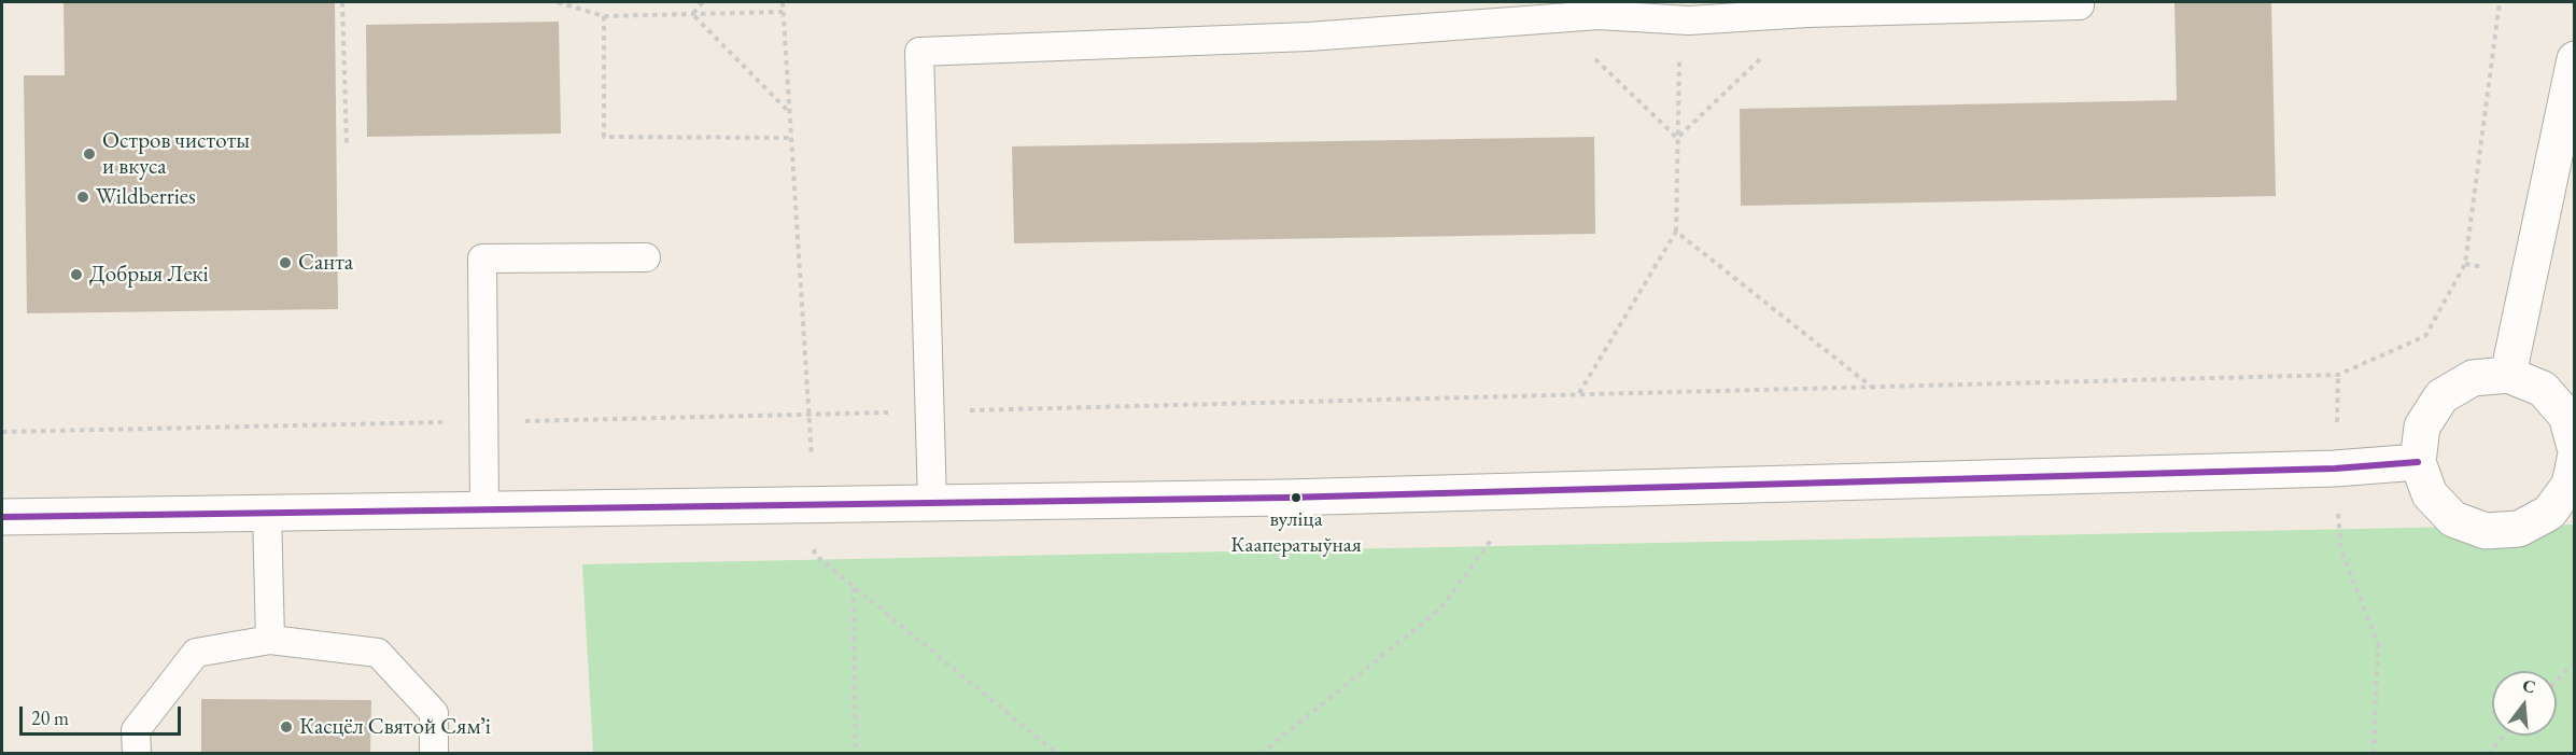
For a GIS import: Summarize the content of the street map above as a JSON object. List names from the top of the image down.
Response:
{
  "places": [
    "Остров чистоты и вкуса",
    "Wildberries",
    "Санта",
    "Добрыя Лекі",
    "вуліца Кааператыўная",
    "Касцёл Святой Сямʼі"
  ],
  "scale_bar": "20 m",
  "north": "top"
}
